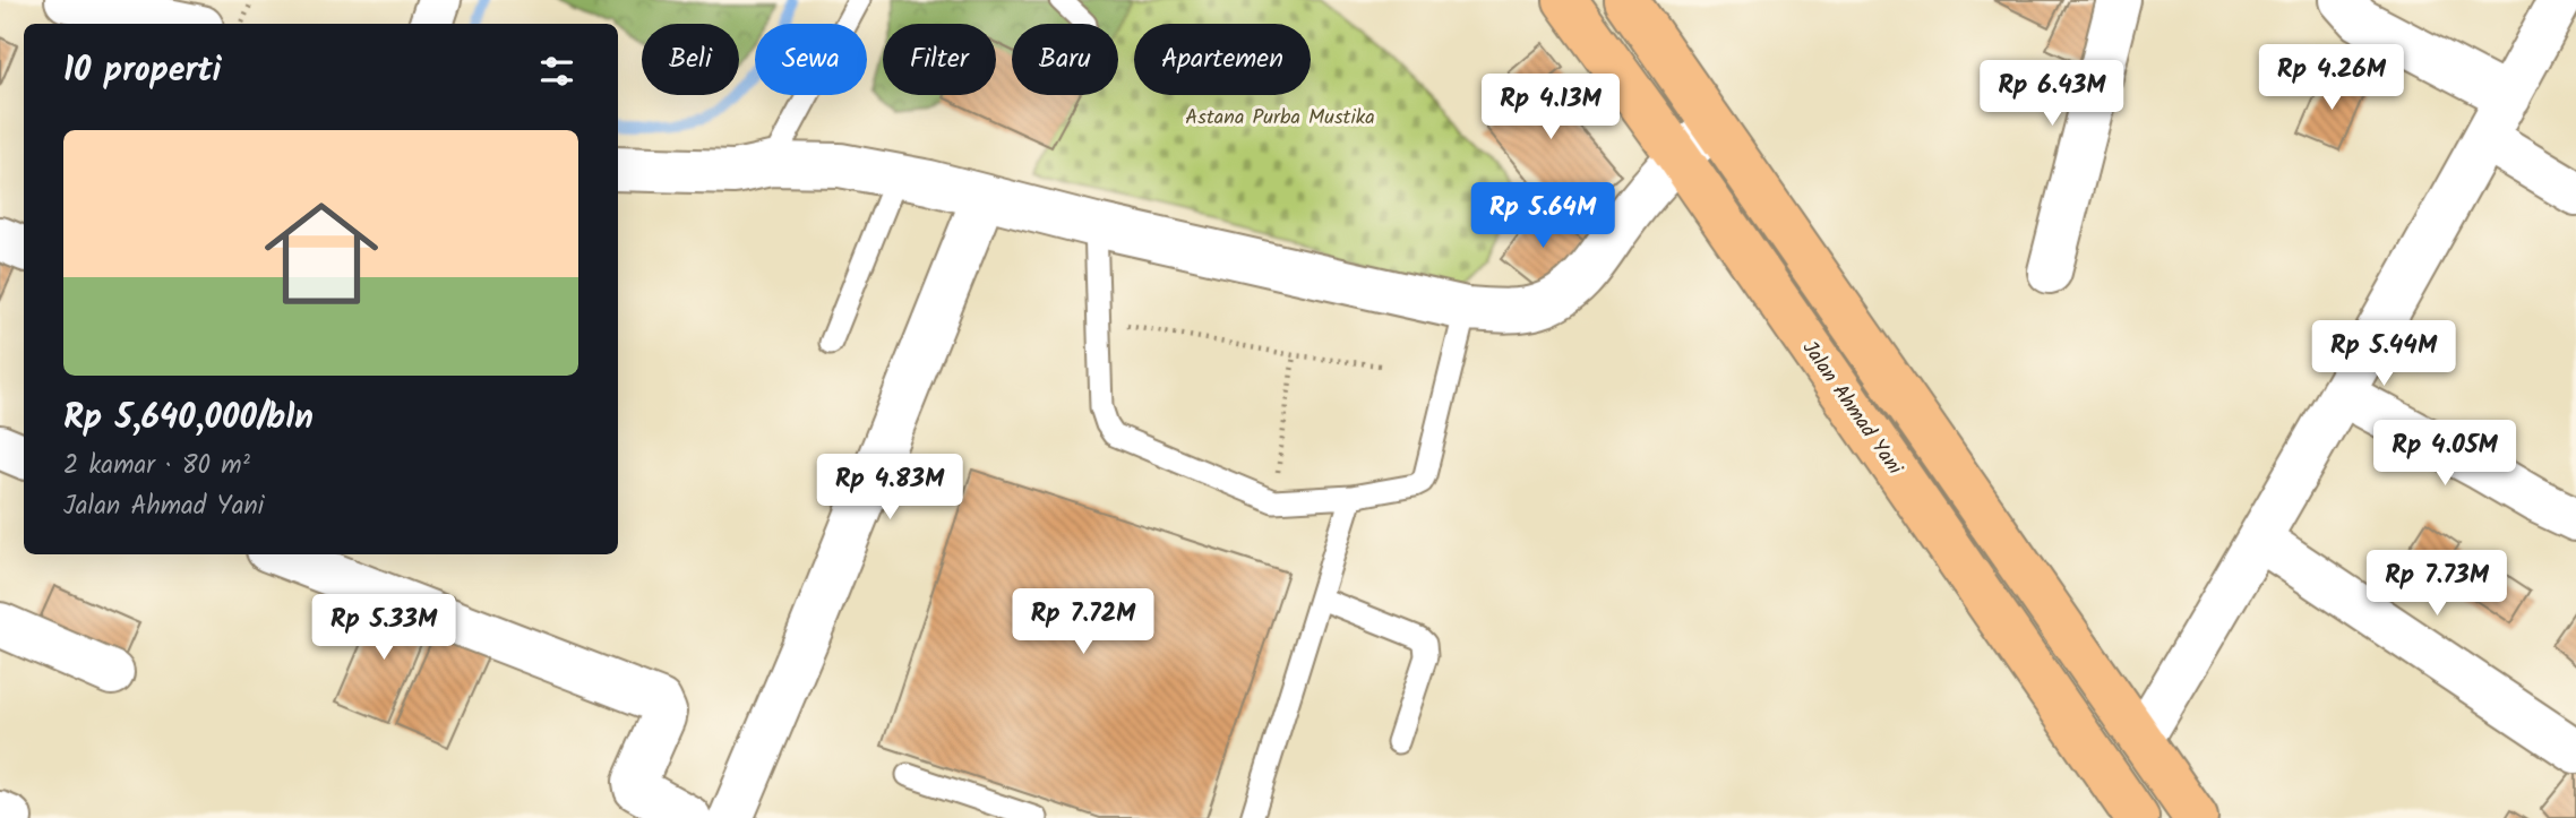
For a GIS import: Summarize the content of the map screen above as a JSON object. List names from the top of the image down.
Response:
{
  "streets": {
    "main road": ["Jalan Ahmad Yani"]
  },
  "parks": ["Astana Purba Mustika"],
  "page": {
    "chip": [
      "Beli",
      "Sewa",
      "Filter",
      "Baru",
      "Apartemen"
    ],
    "heading": "10 properti",
    "price": [
      "Rp 4.26M",
      "Rp 6.43M",
      "Rp 4.13M",
      "Rp 5.64M",
      "Rp 5.44M",
      "Rp 4.05M",
      "Rp 4.83M",
      "Rp 7.73M",
      "Rp 7.72M",
      "Rp 5.33M"
    ],
    "list": [
      {
        "name": "Rp 5,640,000/bln",
        "note": "2 kamar · 80 m² · Jalan Ahmad Yani"
      }
    ]
  }
}
